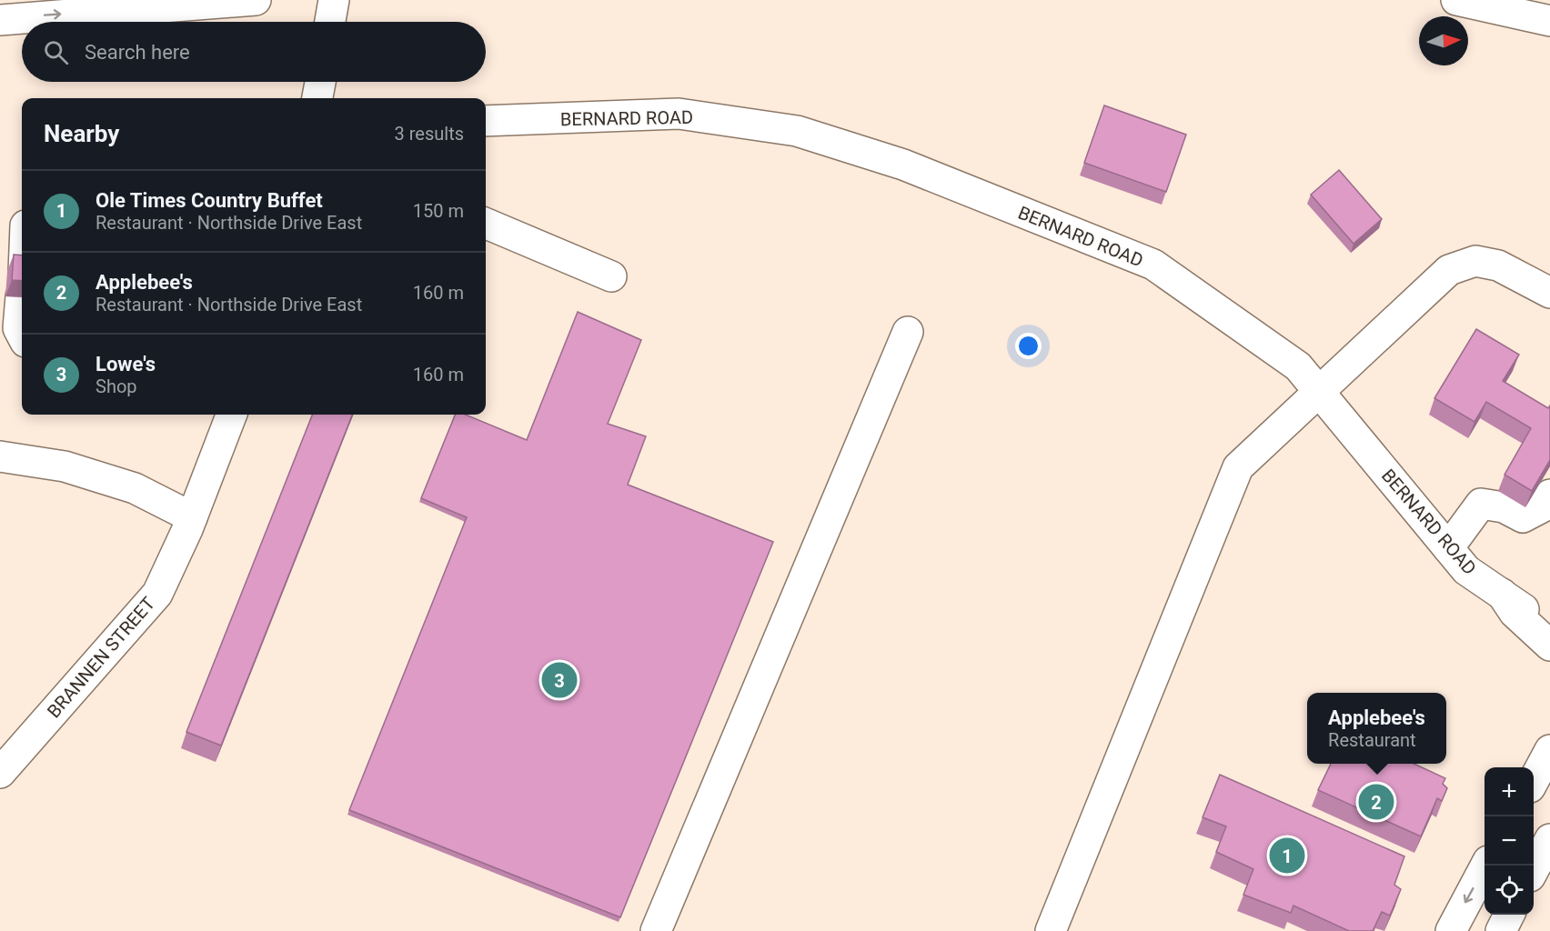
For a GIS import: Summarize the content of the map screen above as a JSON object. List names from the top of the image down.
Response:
{
  "streets": {
    "main road": ["BERNARD ROAD", "BRANNEN STREET"]
  },
  "north": "right",
  "page": {
    "search": "Search here",
    "heading": ["Nearby", "3 results"],
    "list": [
      {
        "mark": "1",
        "name": "Ole Times Country Buffet",
        "note": "Restaurant · Northside Drive East",
        "value": "150 m"
      },
      {
        "mark": "2",
        "name": "Applebee's",
        "note": "Restaurant · Northside Drive East",
        "value": "160 m"
      },
      {
        "mark": "3",
        "name": "Lowe's",
        "note": "Shop",
        "value": "160 m"
      }
    ],
    "pins": ["3", "2", "1"],
    "popup": ["Applebee's", "Restaurant"],
    "map_buttons": ["+", "−"]
  }
}
